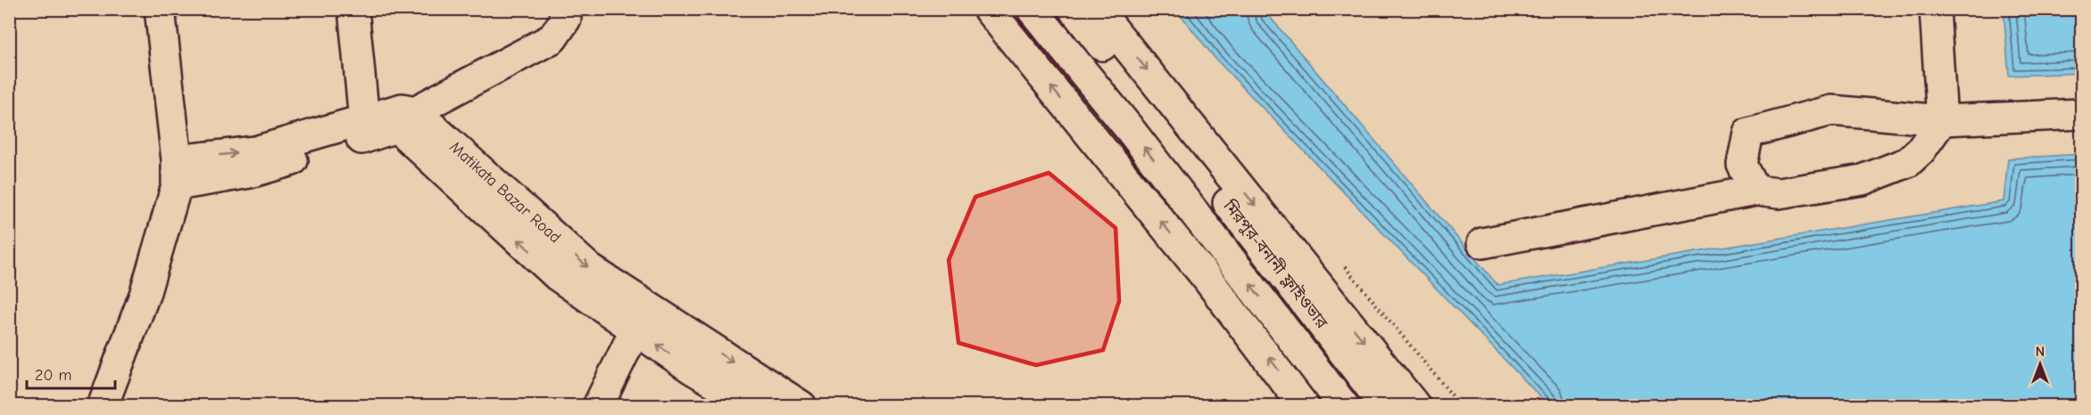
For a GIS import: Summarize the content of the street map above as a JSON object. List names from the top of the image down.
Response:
{
  "streets": {
    "street": ["Matikata Bazar Road", "মিরপুর-বনানী ফ্লাইওভার"]
  },
  "scale_bar": "20 m",
  "north": "top"
}
